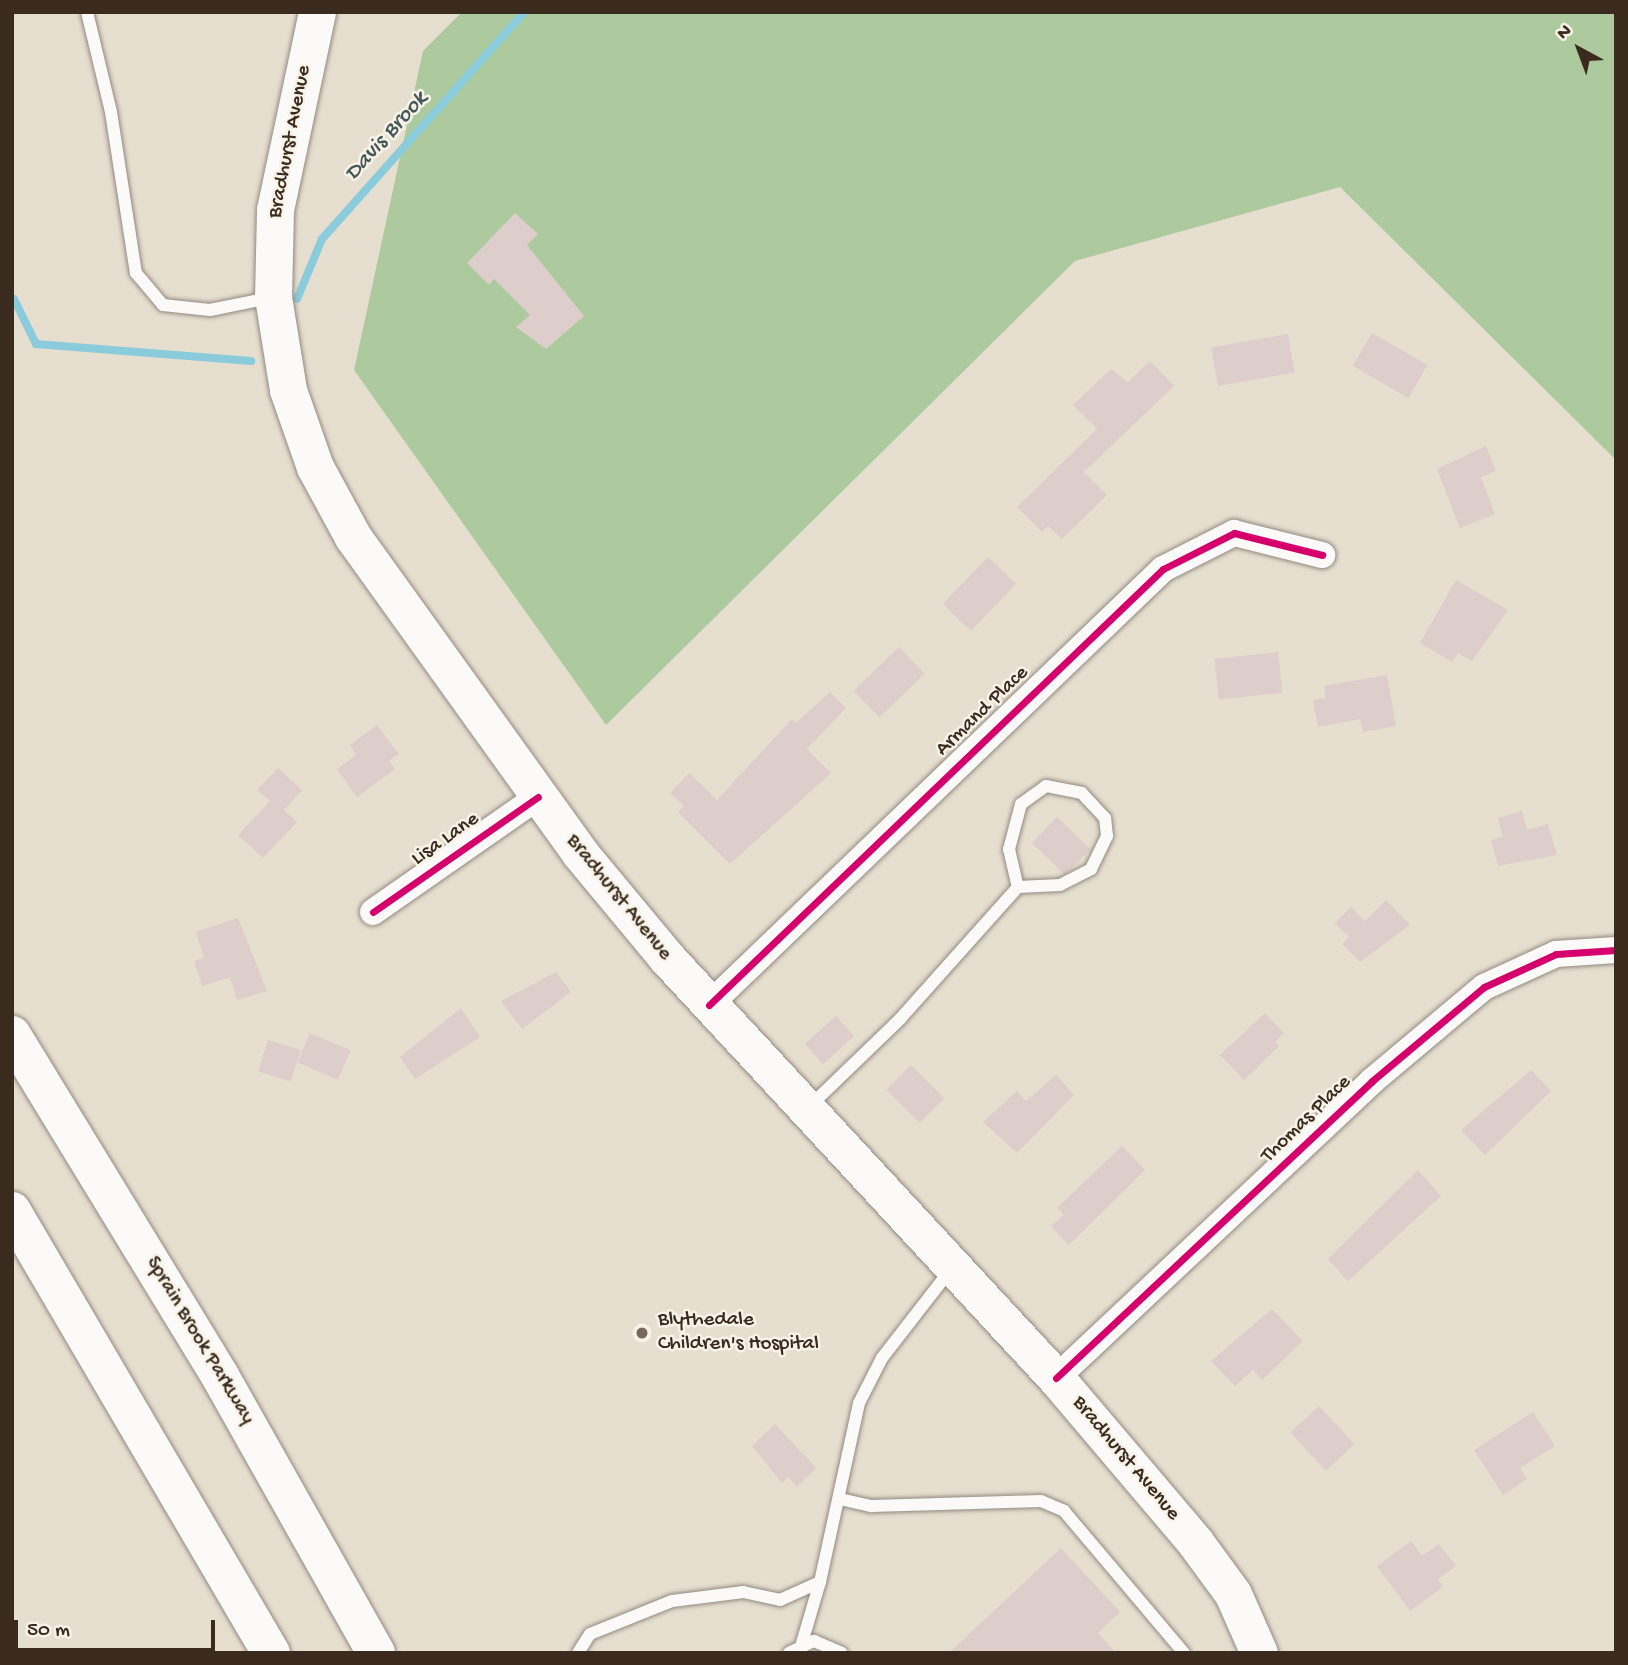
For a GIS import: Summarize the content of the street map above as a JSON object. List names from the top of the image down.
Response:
{
  "streets": {
    "highway": ["Sprain Brook Parkway"],
    "main road": ["Bradhurst Avenue"],
    "street": ["Armand Place", "Lisa Lane", "Thomas Place"]
  },
  "crossings": [
    ["Bradhurst Avenue", "Armand Place"],
    ["Bradhurst Avenue", "Lisa Lane"],
    ["Bradhurst Avenue", "Thomas Place"]
  ],
  "water": ["Davis Brook"],
  "places": ["Blythedale Children's Hospital"],
  "scale_bar": "50 m",
  "north": "top left"
}
